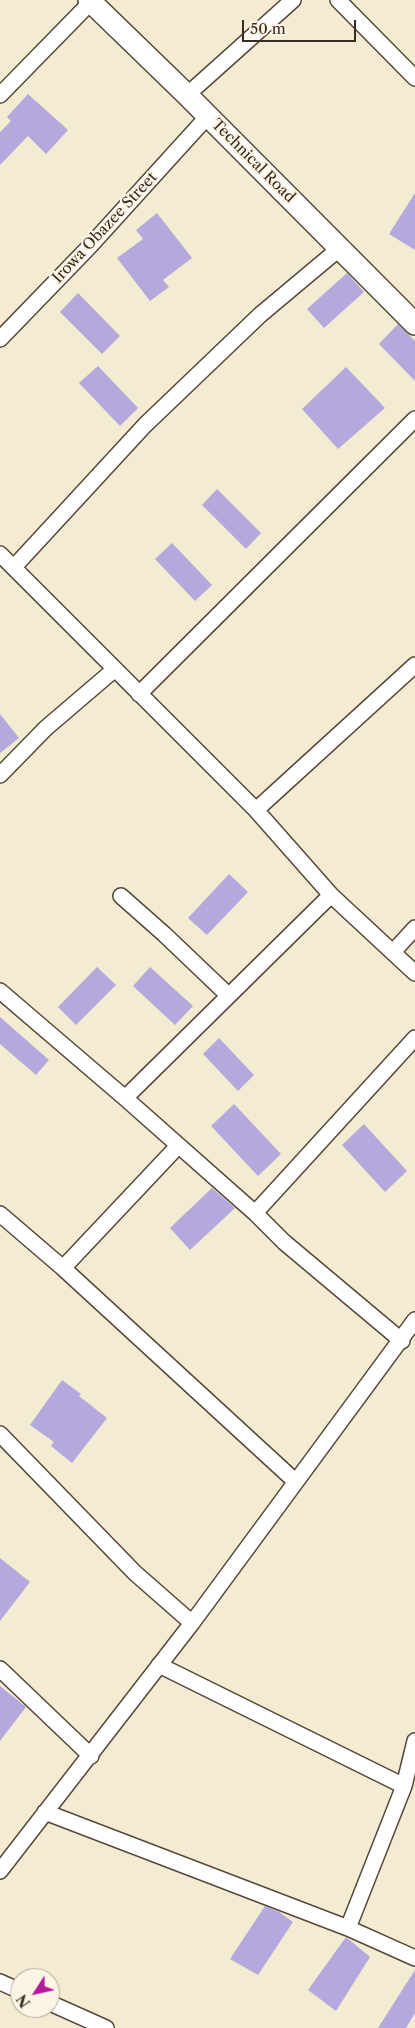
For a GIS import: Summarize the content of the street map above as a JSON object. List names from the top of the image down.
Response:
{
  "streets": {
    "street": ["Technical Road", "Irowa Obazee Street"]
  },
  "crossings": [
    ["Technical Road", "Irowa Obazee Street"]
  ],
  "scale_bar": "50 m",
  "north": "bottom left"
}
